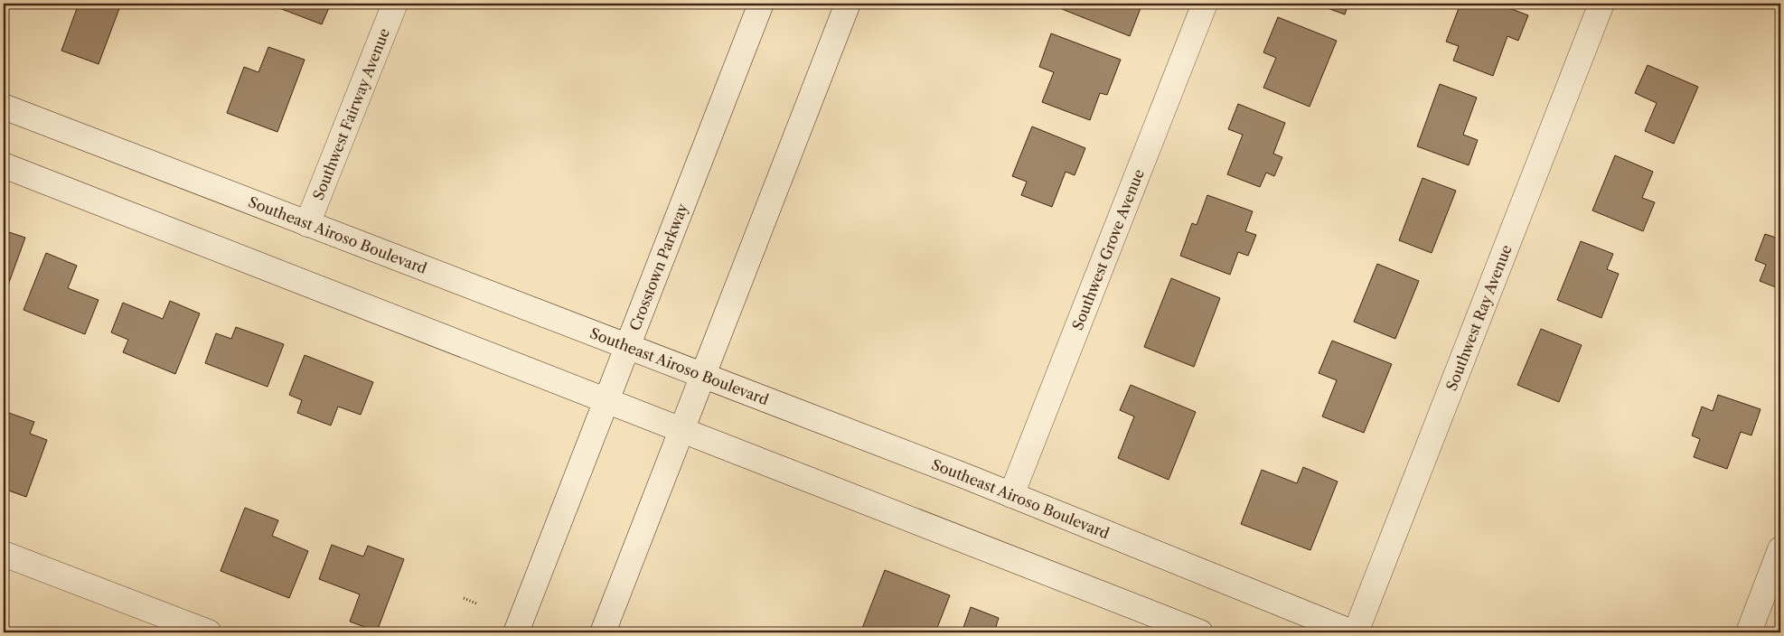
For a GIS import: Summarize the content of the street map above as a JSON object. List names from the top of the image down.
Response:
{
  "streets": {
    "main road": [
      "Southwest Fairway Avenue",
      "Southeast Airoso Boulevard",
      "Southwest Grove Avenue",
      "Crosstown Parkway",
      "Southwest Ray Avenue"
    ]
  },
  "crossings": [
    ["Southwest Fairway Avenue", "Southeast Airoso Boulevard"],
    ["Southeast Airoso Boulevard", "Southwest Grove Avenue"],
    ["Southeast Airoso Boulevard", "Crosstown Parkway"],
    ["Southeast Airoso Boulevard", "Southwest Ray Avenue"]
  ]
}
